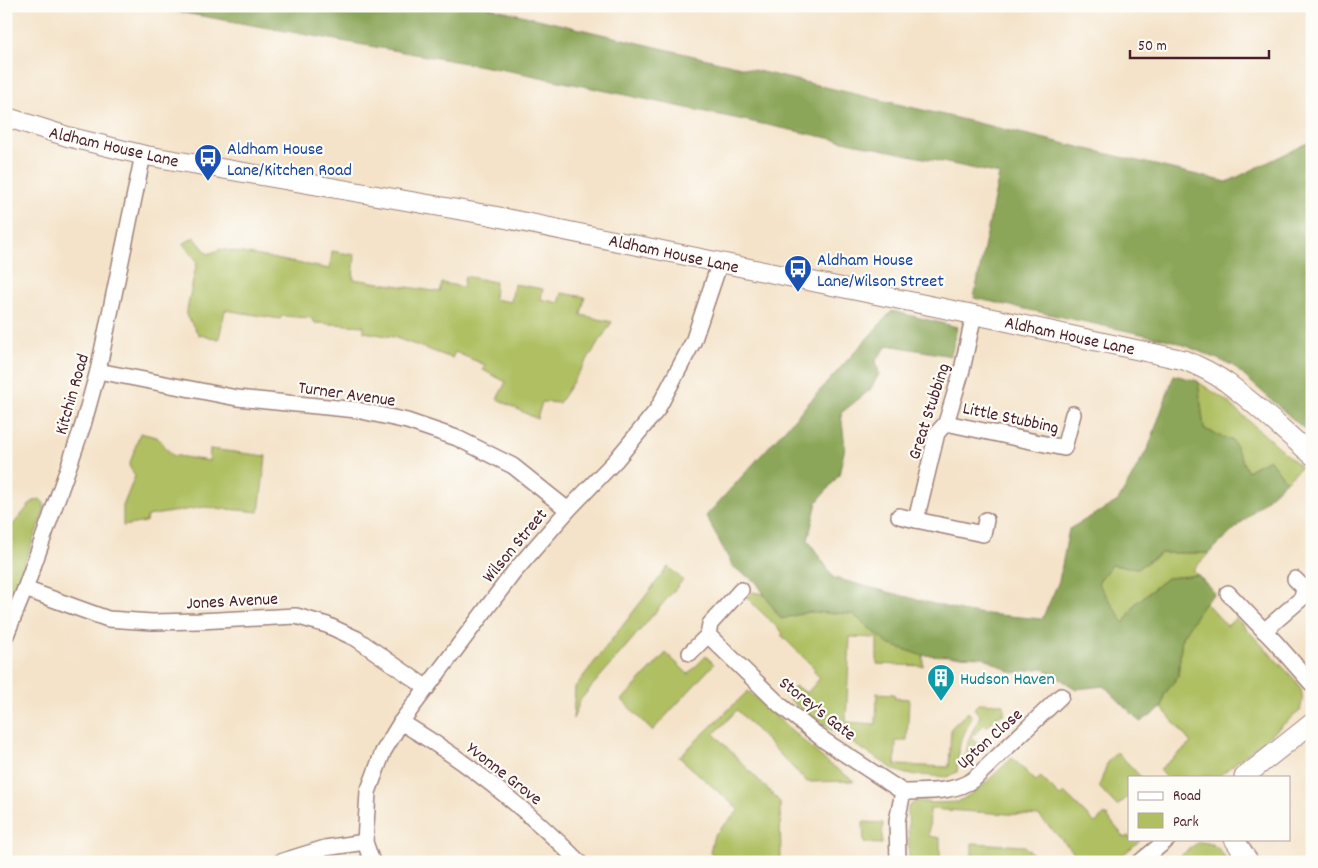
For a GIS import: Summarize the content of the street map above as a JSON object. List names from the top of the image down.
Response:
{
  "streets": {
    "street": [
      "Aldham House Lane",
      "Turner Avenue",
      "Kitchin Road",
      "Great Stubbing",
      "Little Stubbing",
      "Wilson Street",
      "Jones Avenue",
      "Storey's Gate",
      "Upton Close",
      "Yvonne Grove"
    ]
  },
  "crossings": [
    ["Aldham House Lane", "Kitchin Road"],
    ["Aldham House Lane", "Great Stubbing"],
    ["Aldham House Lane", "Wilson Street"],
    ["Turner Avenue", "Kitchin Road"],
    ["Turner Avenue", "Wilson Street"],
    ["Kitchin Road", "Jones Avenue"],
    ["Great Stubbing", "Little Stubbing"],
    ["Wilson Street", "Jones Avenue"],
    ["Wilson Street", "Yvonne Grove"],
    ["Storey's Gate", "Upton Close"]
  ],
  "places": {
    "bus stop": ["Aldham House Lane/Kitchen Road", "Aldham House Lane/Wilson Street"],
    "building": ["Hudson Haven"]
  },
  "legend": ["Road", "Park"],
  "scale_bar": "50 m"
}
